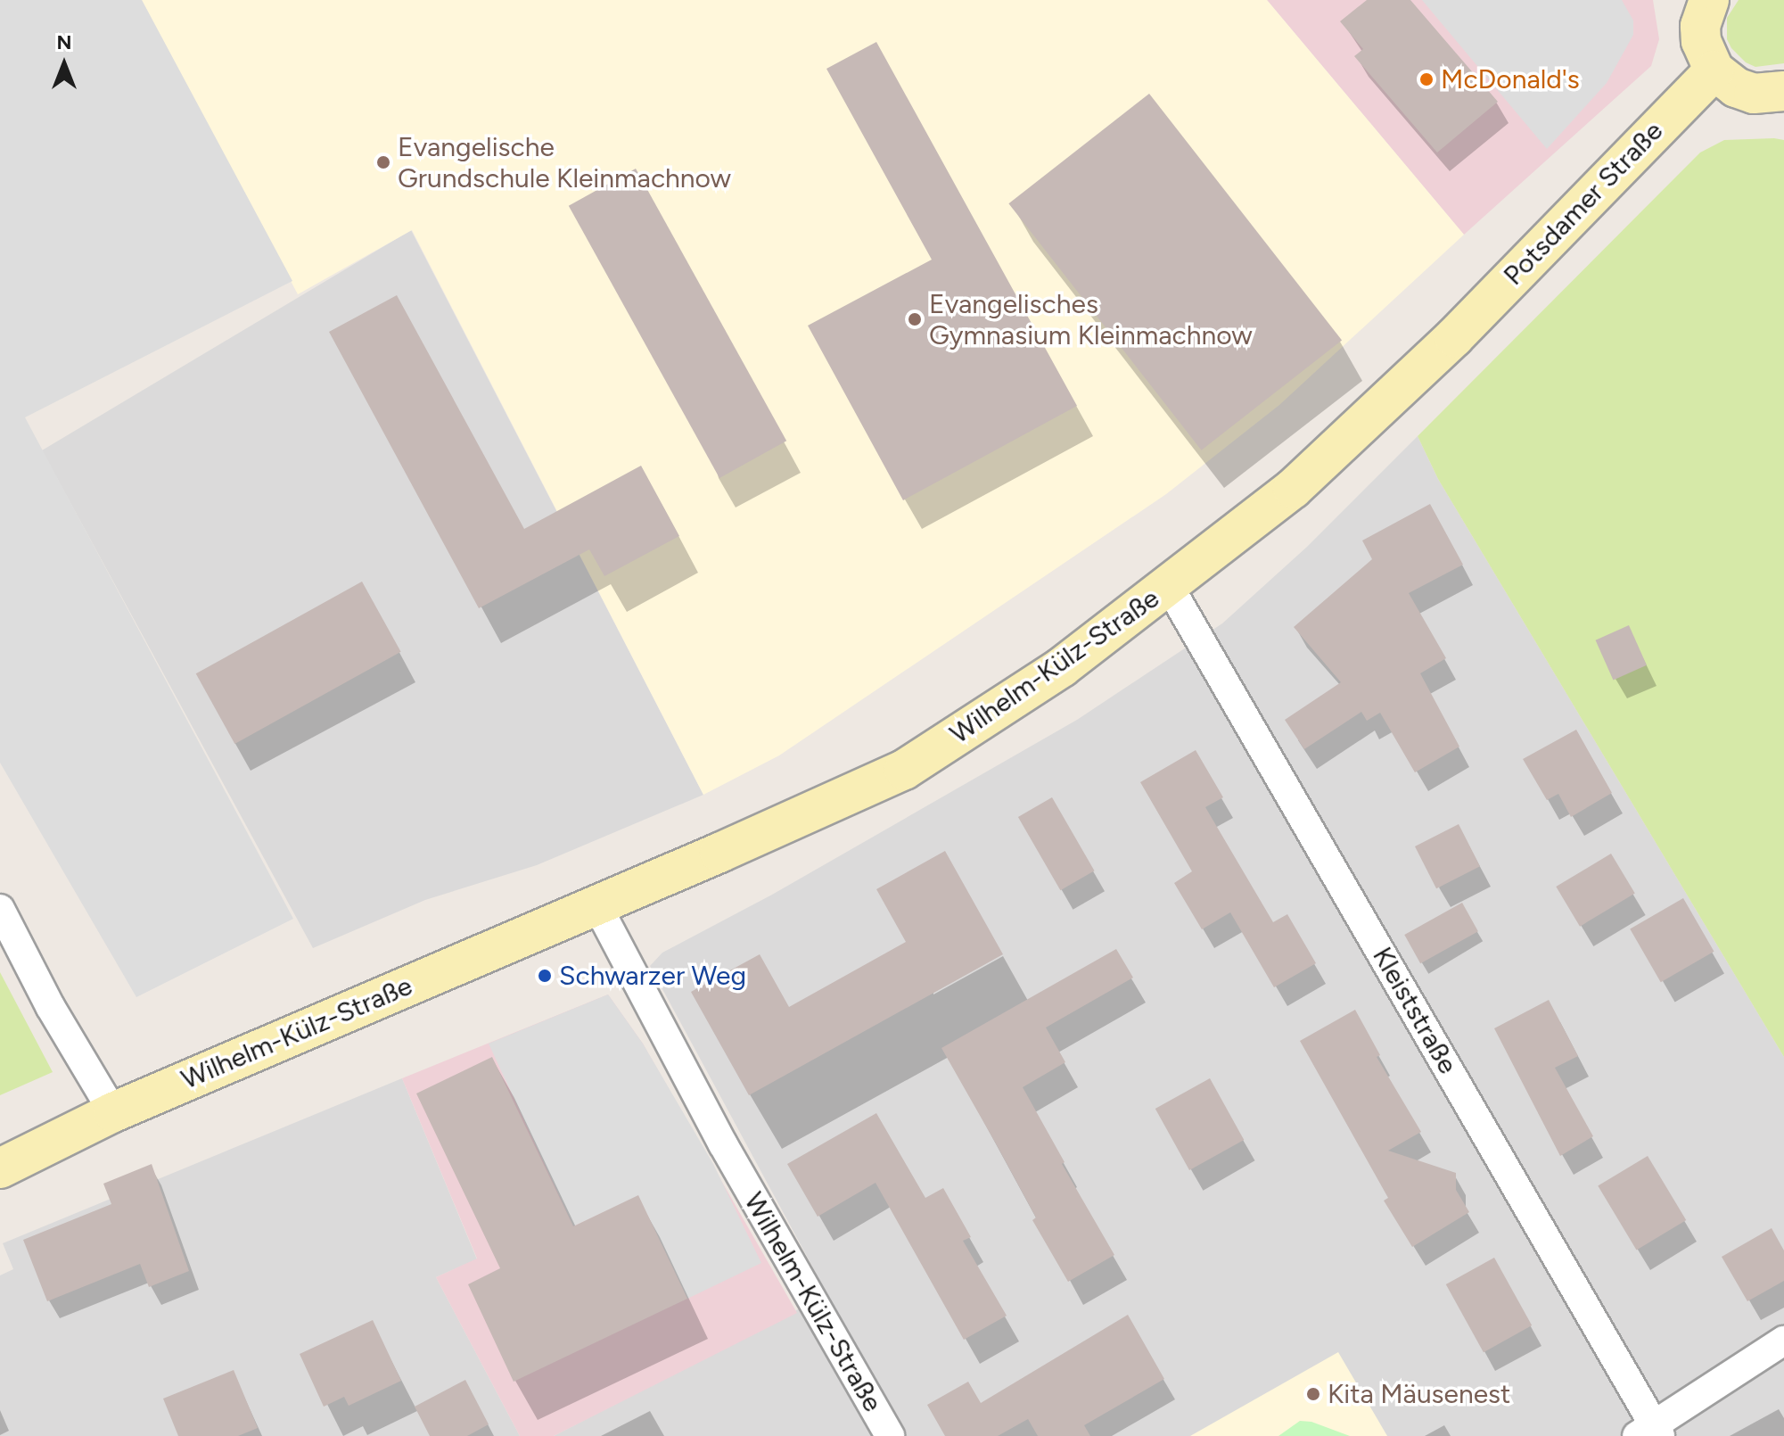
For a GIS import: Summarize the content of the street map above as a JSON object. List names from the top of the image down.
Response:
{
  "streets": {
    "street": ["Potsdamer Straße", "Wilhelm-Külz-Straße", "Kleiststraße"]
  },
  "crossings": [
    ["Potsdamer Straße", "Wilhelm-Külz-Straße"],
    ["Wilhelm-Külz-Straße", "Kleiststraße"]
  ],
  "places": [
    "McDonald's",
    "Evangelische Grundschule Kleinmachnow",
    "Evangelisches Gymnasium Kleinmachnow",
    "Schwarzer Weg",
    "Kita Mäusenest"
  ],
  "north": "top"
}
